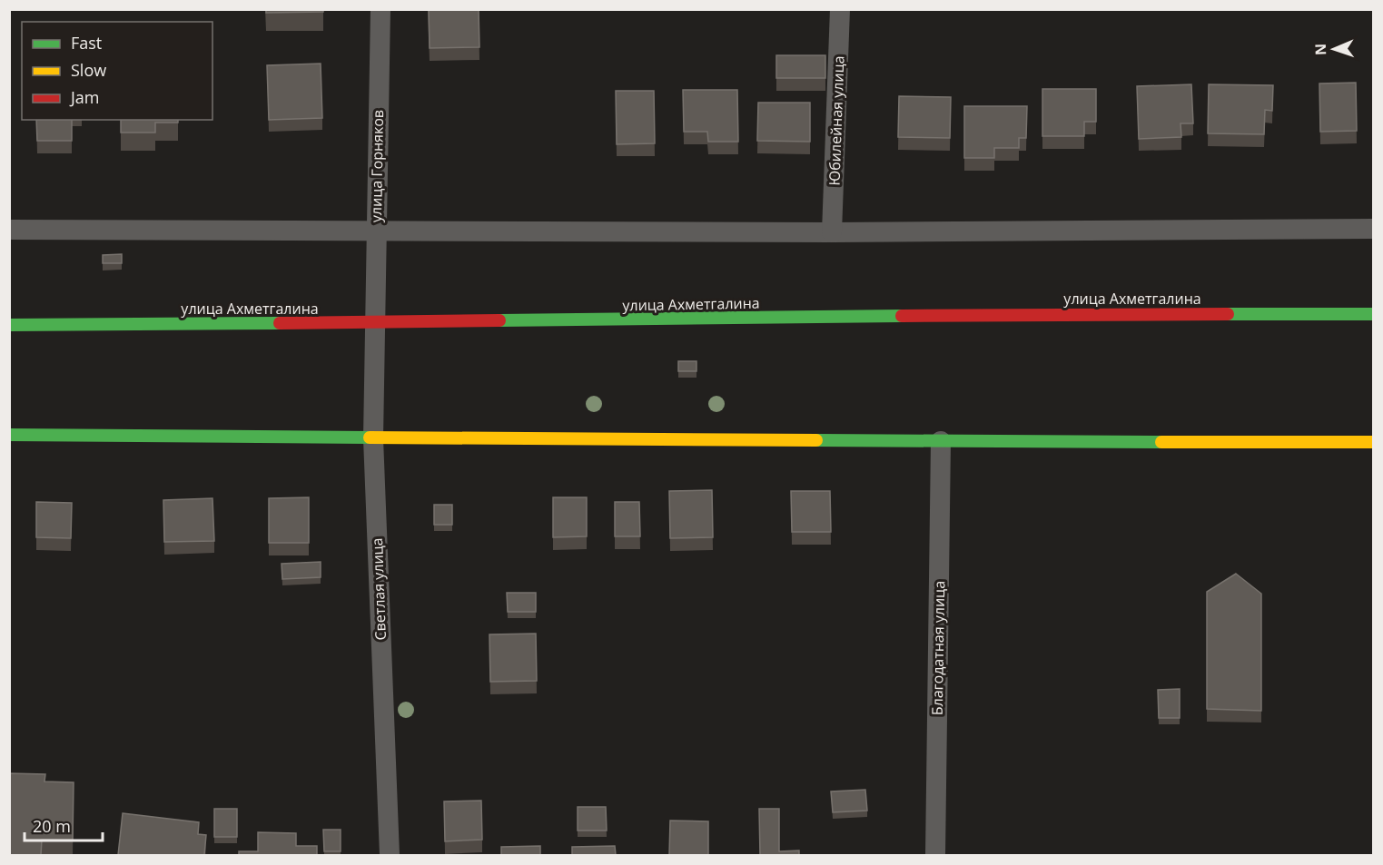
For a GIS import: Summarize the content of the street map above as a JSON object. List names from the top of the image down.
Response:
{
  "streets": {
    "main road": ["улица Ахметгалина"],
    "street": [
      "Юбилейная улица",
      "улица Горняков",
      "Светлая улица",
      "Благодатная улица"
    ]
  },
  "crossings": [
    ["улица Горняков", "улица Ахметгалина"],
    ["улица Горняков", "Светлая улица"],
    ["улица Ахметгалина", "Светлая улица"]
  ],
  "legend": ["Fast", "Slow", "Jam"],
  "scale_bar": "20 m",
  "north": "left"
}
